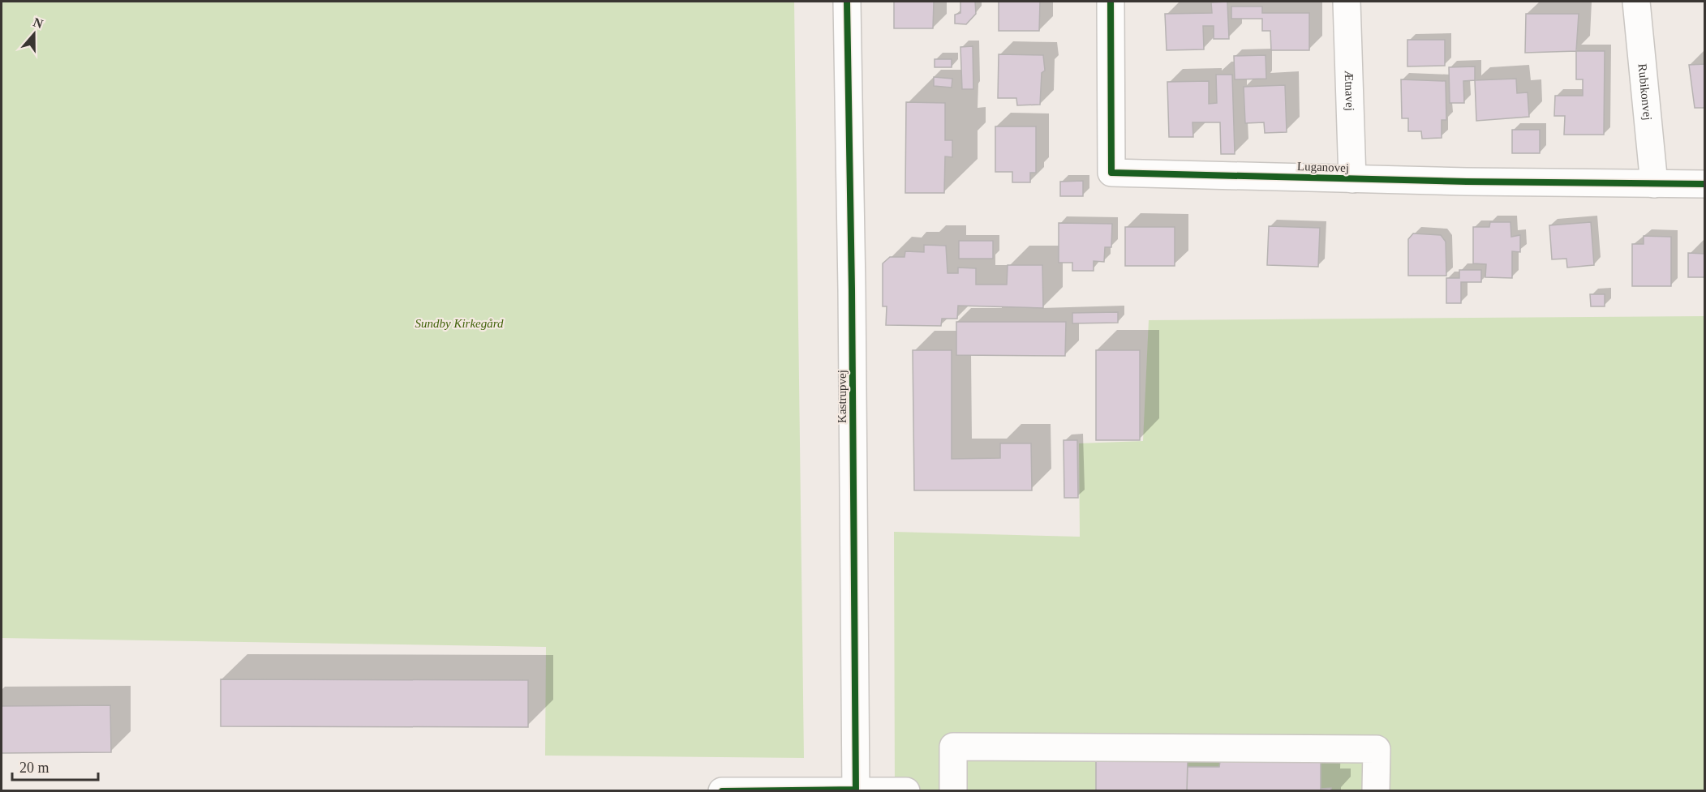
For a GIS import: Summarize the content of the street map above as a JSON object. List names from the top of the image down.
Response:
{
  "streets": {
    "street": [
      "Ætnavej",
      "Rubikonvej",
      "Luganovej",
      "Kastrupvej"
    ]
  },
  "crossings": [
    ["Ætnavej", "Luganovej"],
    ["Rubikonvej", "Luganovej"]
  ],
  "parks": ["Sundby Kirkegård"],
  "scale_bar": "20 m",
  "north": "top"
}
